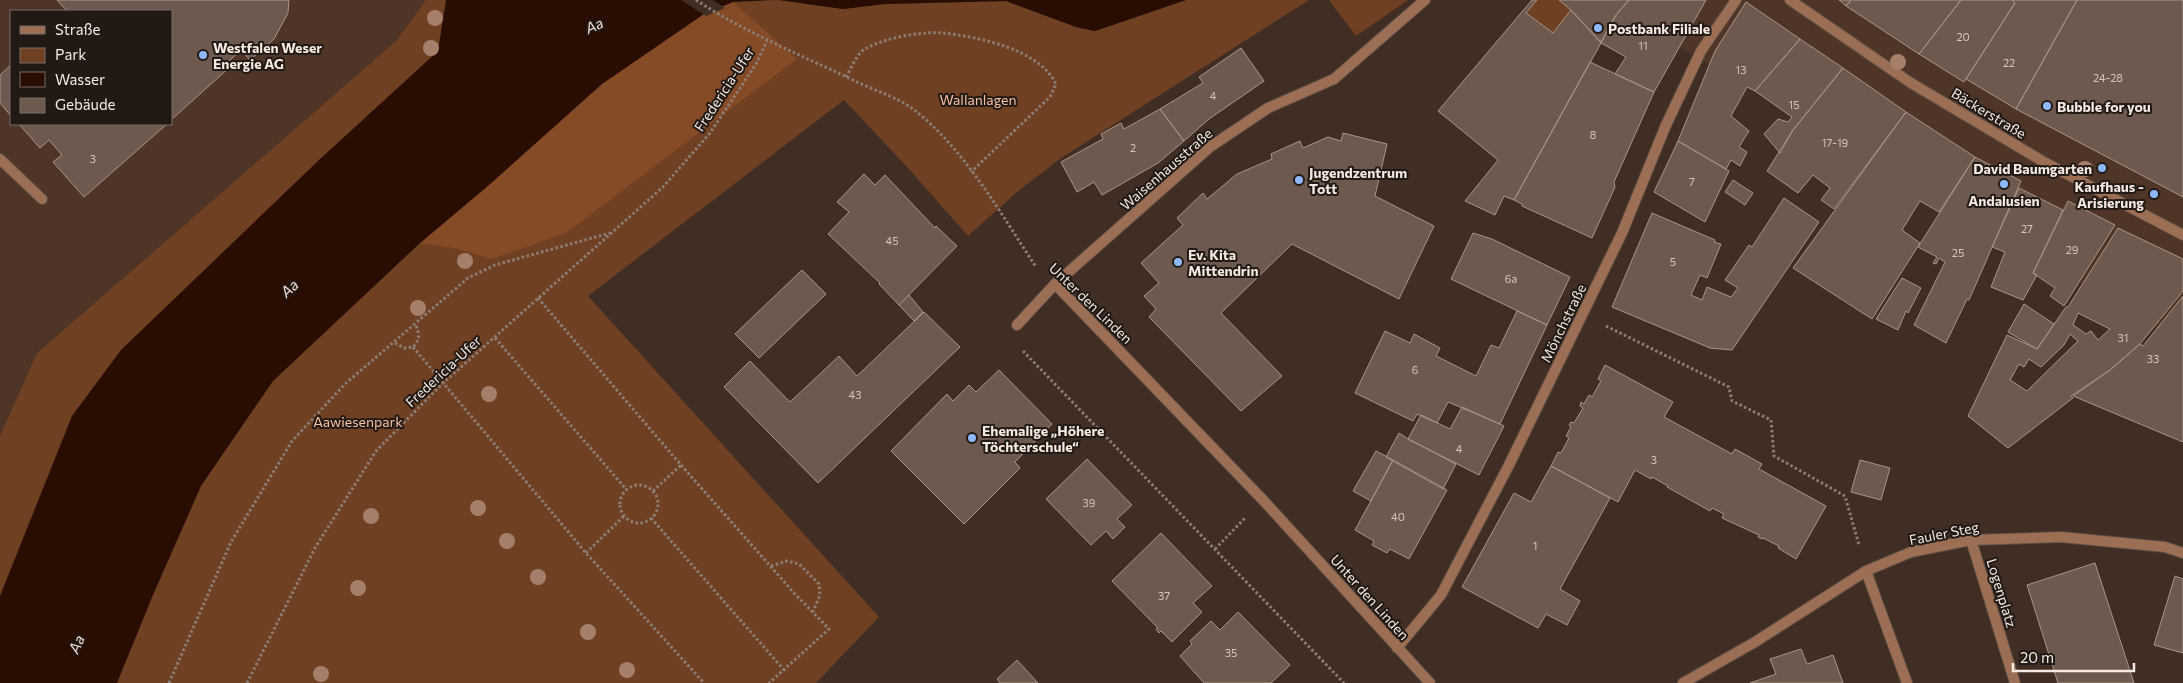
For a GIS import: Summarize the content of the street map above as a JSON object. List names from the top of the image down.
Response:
{
  "streets": {
    "street": [
      "Bäckerstraße",
      "Waisenhausstraße",
      "Unter den Linden",
      "Mönchstraße",
      "Fauler Steg",
      "Logenplatz"
    ],
    "path": ["Fredericia-Ufer"]
  },
  "crossings": [
    ["Fredericia-Ufer", "Unter den Linden"],
    ["Waisenhausstraße", "Unter den Linden"],
    ["Unter den Linden", "Mönchstraße"],
    ["Fauler Steg", "Logenplatz"]
  ],
  "water": ["Aa"],
  "parks": ["Wallanlagen", "Aawiesenpark"],
  "places": [
    "Postbank Filiale",
    "Westfalen Weser Energie AG",
    "Bubble for you",
    "David Baumgarten",
    "Jugendzentrum Tott",
    "Andalusien",
    "Kaufhaus - Arisierung",
    "Ev. Kita Mittendrin",
    "Ehemalige „Höhere Töchterschule“"
  ],
  "house_numbers": [
    "20",
    "11",
    "22",
    "13",
    "24-28",
    "4",
    "15",
    "8",
    "17-19",
    "2",
    "3",
    "7",
    "27",
    "45",
    "29",
    "25",
    "5",
    "6a",
    "31",
    "33",
    "6",
    "43",
    "4",
    "3",
    "39",
    "40",
    "1",
    "37",
    "35"
  ],
  "legend": [
    "Straße",
    "Park",
    "Wasser",
    "Gebäude"
  ],
  "scale_bar": "20 m"
}
